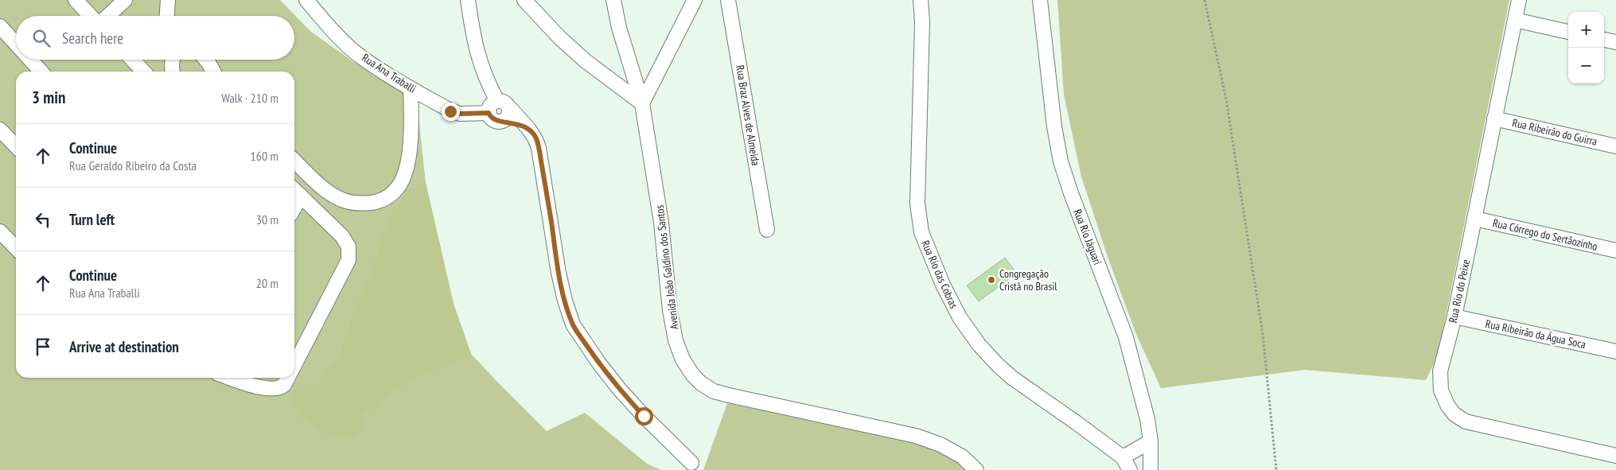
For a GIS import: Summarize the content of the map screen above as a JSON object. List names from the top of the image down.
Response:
{
  "streets": {
    "street": [
      "Rua Ana Traballi",
      "Rua Braz Alves de Almeida",
      "Rua Ribeirão do Guirra",
      "Rua Córrego do Sertãozinho",
      "Rua Rio Jáguari",
      "Avenida João Galdino dos Santos",
      "Rua Rio das Cobras",
      "Rua Rio do Peixe",
      "Rua Ribeirão da Água Soca"
    ]
  },
  "crossings": [
    ["Rua Ribeirão do Guirra", "Rua Rio do Peixe"],
    ["Rua Córrego do Sertãozinho", "Rua Rio do Peixe"],
    ["Rua Rio do Peixe", "Rua Ribeirão da Água Soca"]
  ],
  "places": ["Congregação Cristã no Brasil"],
  "page": {
    "map_buttons": ["+", "−"],
    "search": "Search here",
    "heading": ["3 min", "Walk · 210 m"],
    "list": [
      ["Continue", "Rua Geraldo Ribeiro da Costa", "160 m"],
      ["Turn left", "30 m"],
      ["Continue", "Rua Ana Traballi", "20 m"],
      "Arrive at destination"
    ]
  }
}
